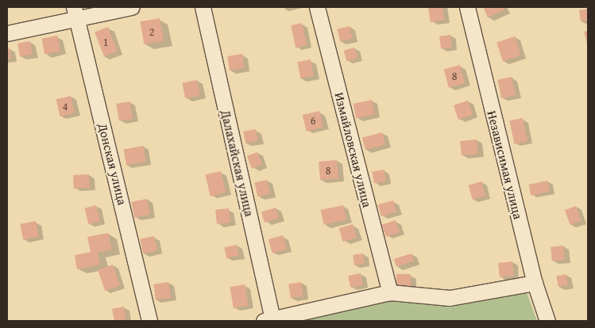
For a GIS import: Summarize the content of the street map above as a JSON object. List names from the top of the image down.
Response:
{
  "streets": {
    "street": [
      "Измайловская улица",
      "Далахайская улица",
      "Донская улица",
      "Независимая улица"
    ]
  },
  "house_numbers": [
    "2",
    "1",
    "8",
    "4",
    "6",
    "8"
  ]
}
